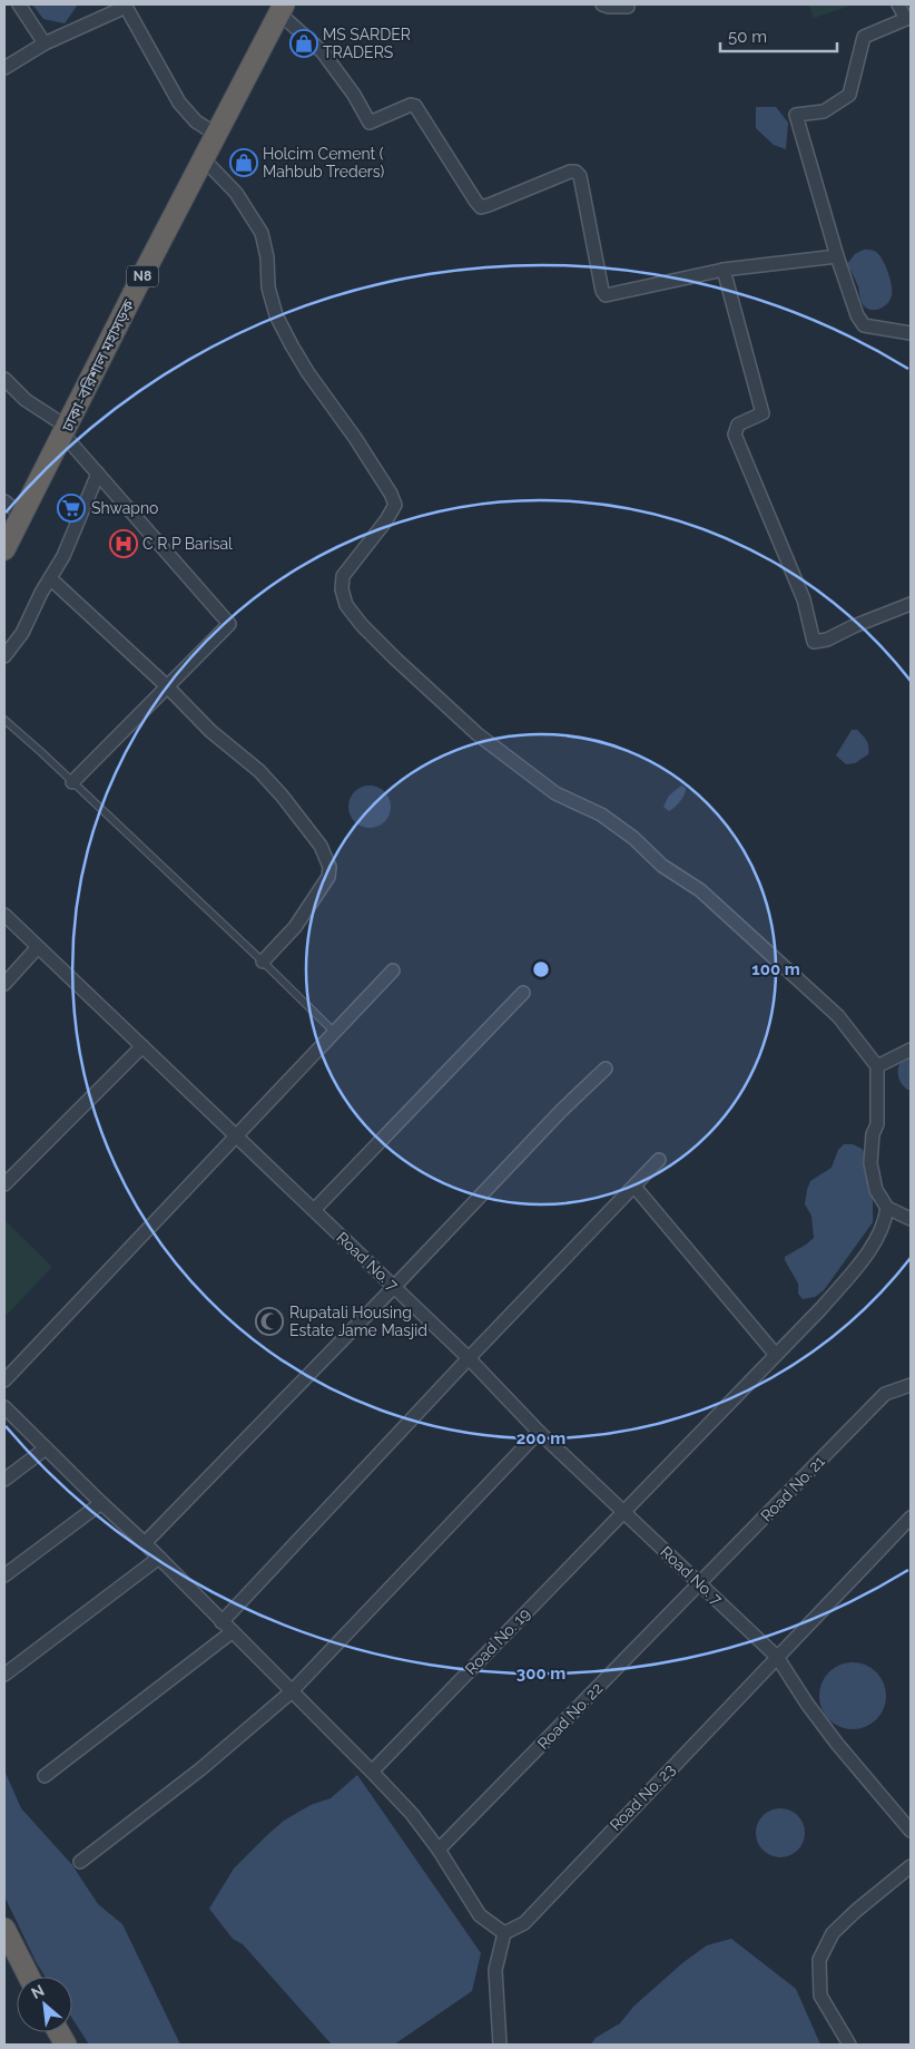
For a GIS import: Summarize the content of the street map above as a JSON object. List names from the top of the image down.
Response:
{
  "streets": {
    "highway": ["N8", "ঢাকা-বরিশাল মহাসড়ক"],
    "street": [
      "Road No. 7",
      "Road No. 21",
      "Road No. 19",
      "Road No. 22",
      "Road No. 23"
    ]
  },
  "crossings": [
    ["Road No. 7", "Road No. 21"],
    ["Road No. 7", "Road No. 19"],
    ["Road No. 7", "Road No. 22"],
    ["Road No. 7", "Road No. 23"],
    ["Road No. 21", "Road No. 22"]
  ],
  "places": {
    "shop": ["MS SARDER TRADERS", "Holcim Cement ( Mahbub Treders)"],
    "supermarket": ["Shwapno"],
    "hospital": ["C R P Barisal"],
    "mosque": ["Rupatali Housing Estate Jame Masjid"]
  },
  "scale_bar": "50 m",
  "north": "top left",
  "rings": ["100 m", "200 m", "300 m"]
}
